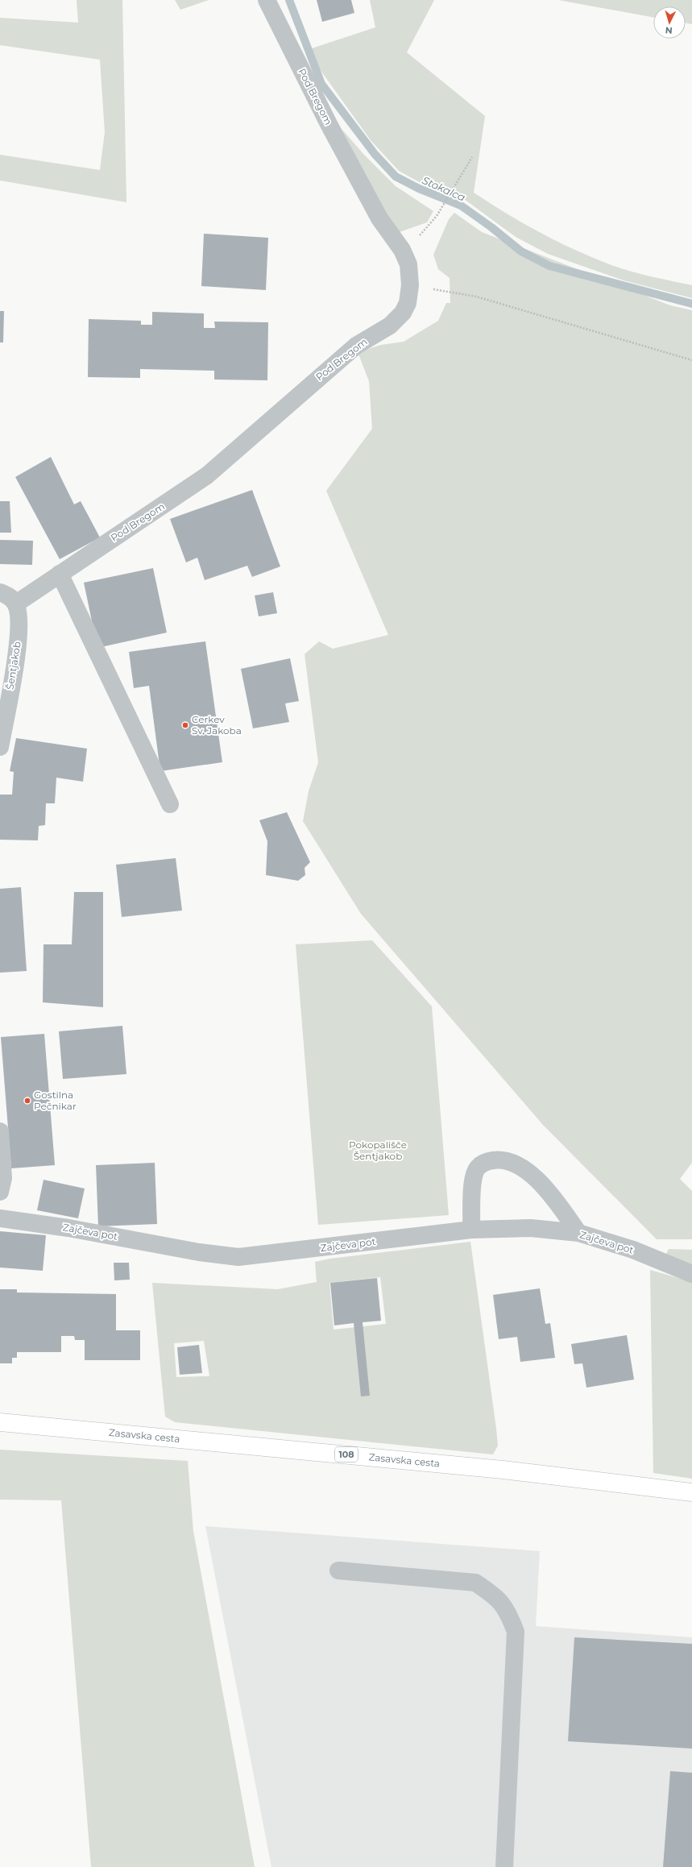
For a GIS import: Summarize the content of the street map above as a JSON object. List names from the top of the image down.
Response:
{
  "streets": {
    "main road": ["Zasavska cesta", "108"],
    "street": ["Pod Bregom", "Šentjakob", "Zajčeva pot"]
  },
  "crossings": [
    ["Pod Bregom", "Šentjakob"]
  ],
  "water": ["Stokalca"],
  "parks": ["Pokopališče Šentjakob"],
  "places": ["Cerkev Sv. Jakoba", "Gostilna Pečnikar"],
  "north": "bottom"
}
